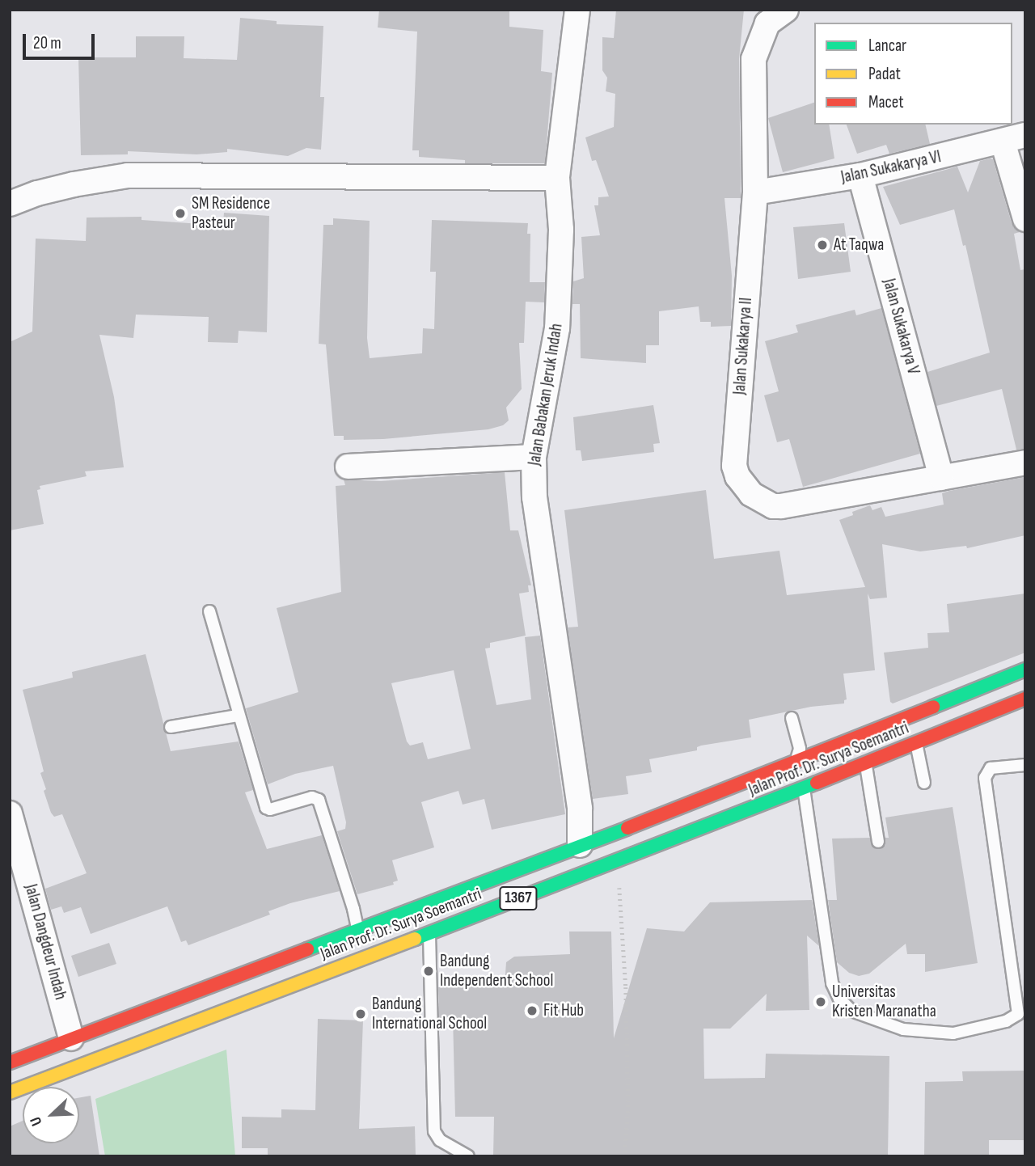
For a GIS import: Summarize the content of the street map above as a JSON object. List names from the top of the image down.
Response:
{
  "streets": {
    "main road": ["Jalan Prof. Dr. Surya Soemantri", "1367"],
    "street": [
      "Jalan Sukakarya VI",
      "Jalan Sukakarya V",
      "Jalan Sukakarya II",
      "Jalan Babakan Jeruk Indah",
      "Jalan Dangdeur Indah"
    ]
  },
  "crossings": [
    ["Jalan Sukakarya VI", "Jalan Sukakarya V"],
    ["Jalan Sukakarya VI", "Jalan Sukakarya II"],
    ["Jalan Sukakarya V", "Jalan Sukakarya II"],
    ["Jalan Babakan Jeruk Indah", "Jalan Prof. Dr. Surya Soemantri"],
    ["Jalan Prof. Dr. Surya Soemantri", "Jalan Dangdeur Indah"]
  ],
  "places": [
    "SM Residence Pasteur",
    "At Taqwa",
    "Bandung Independent School",
    "Universitas Kristen Maranatha",
    "Fit Hub",
    "Bandung International School"
  ],
  "legend": ["Lancar", "Padat", "Macet"],
  "scale_bar": "20 m",
  "north": "bottom left"
}
